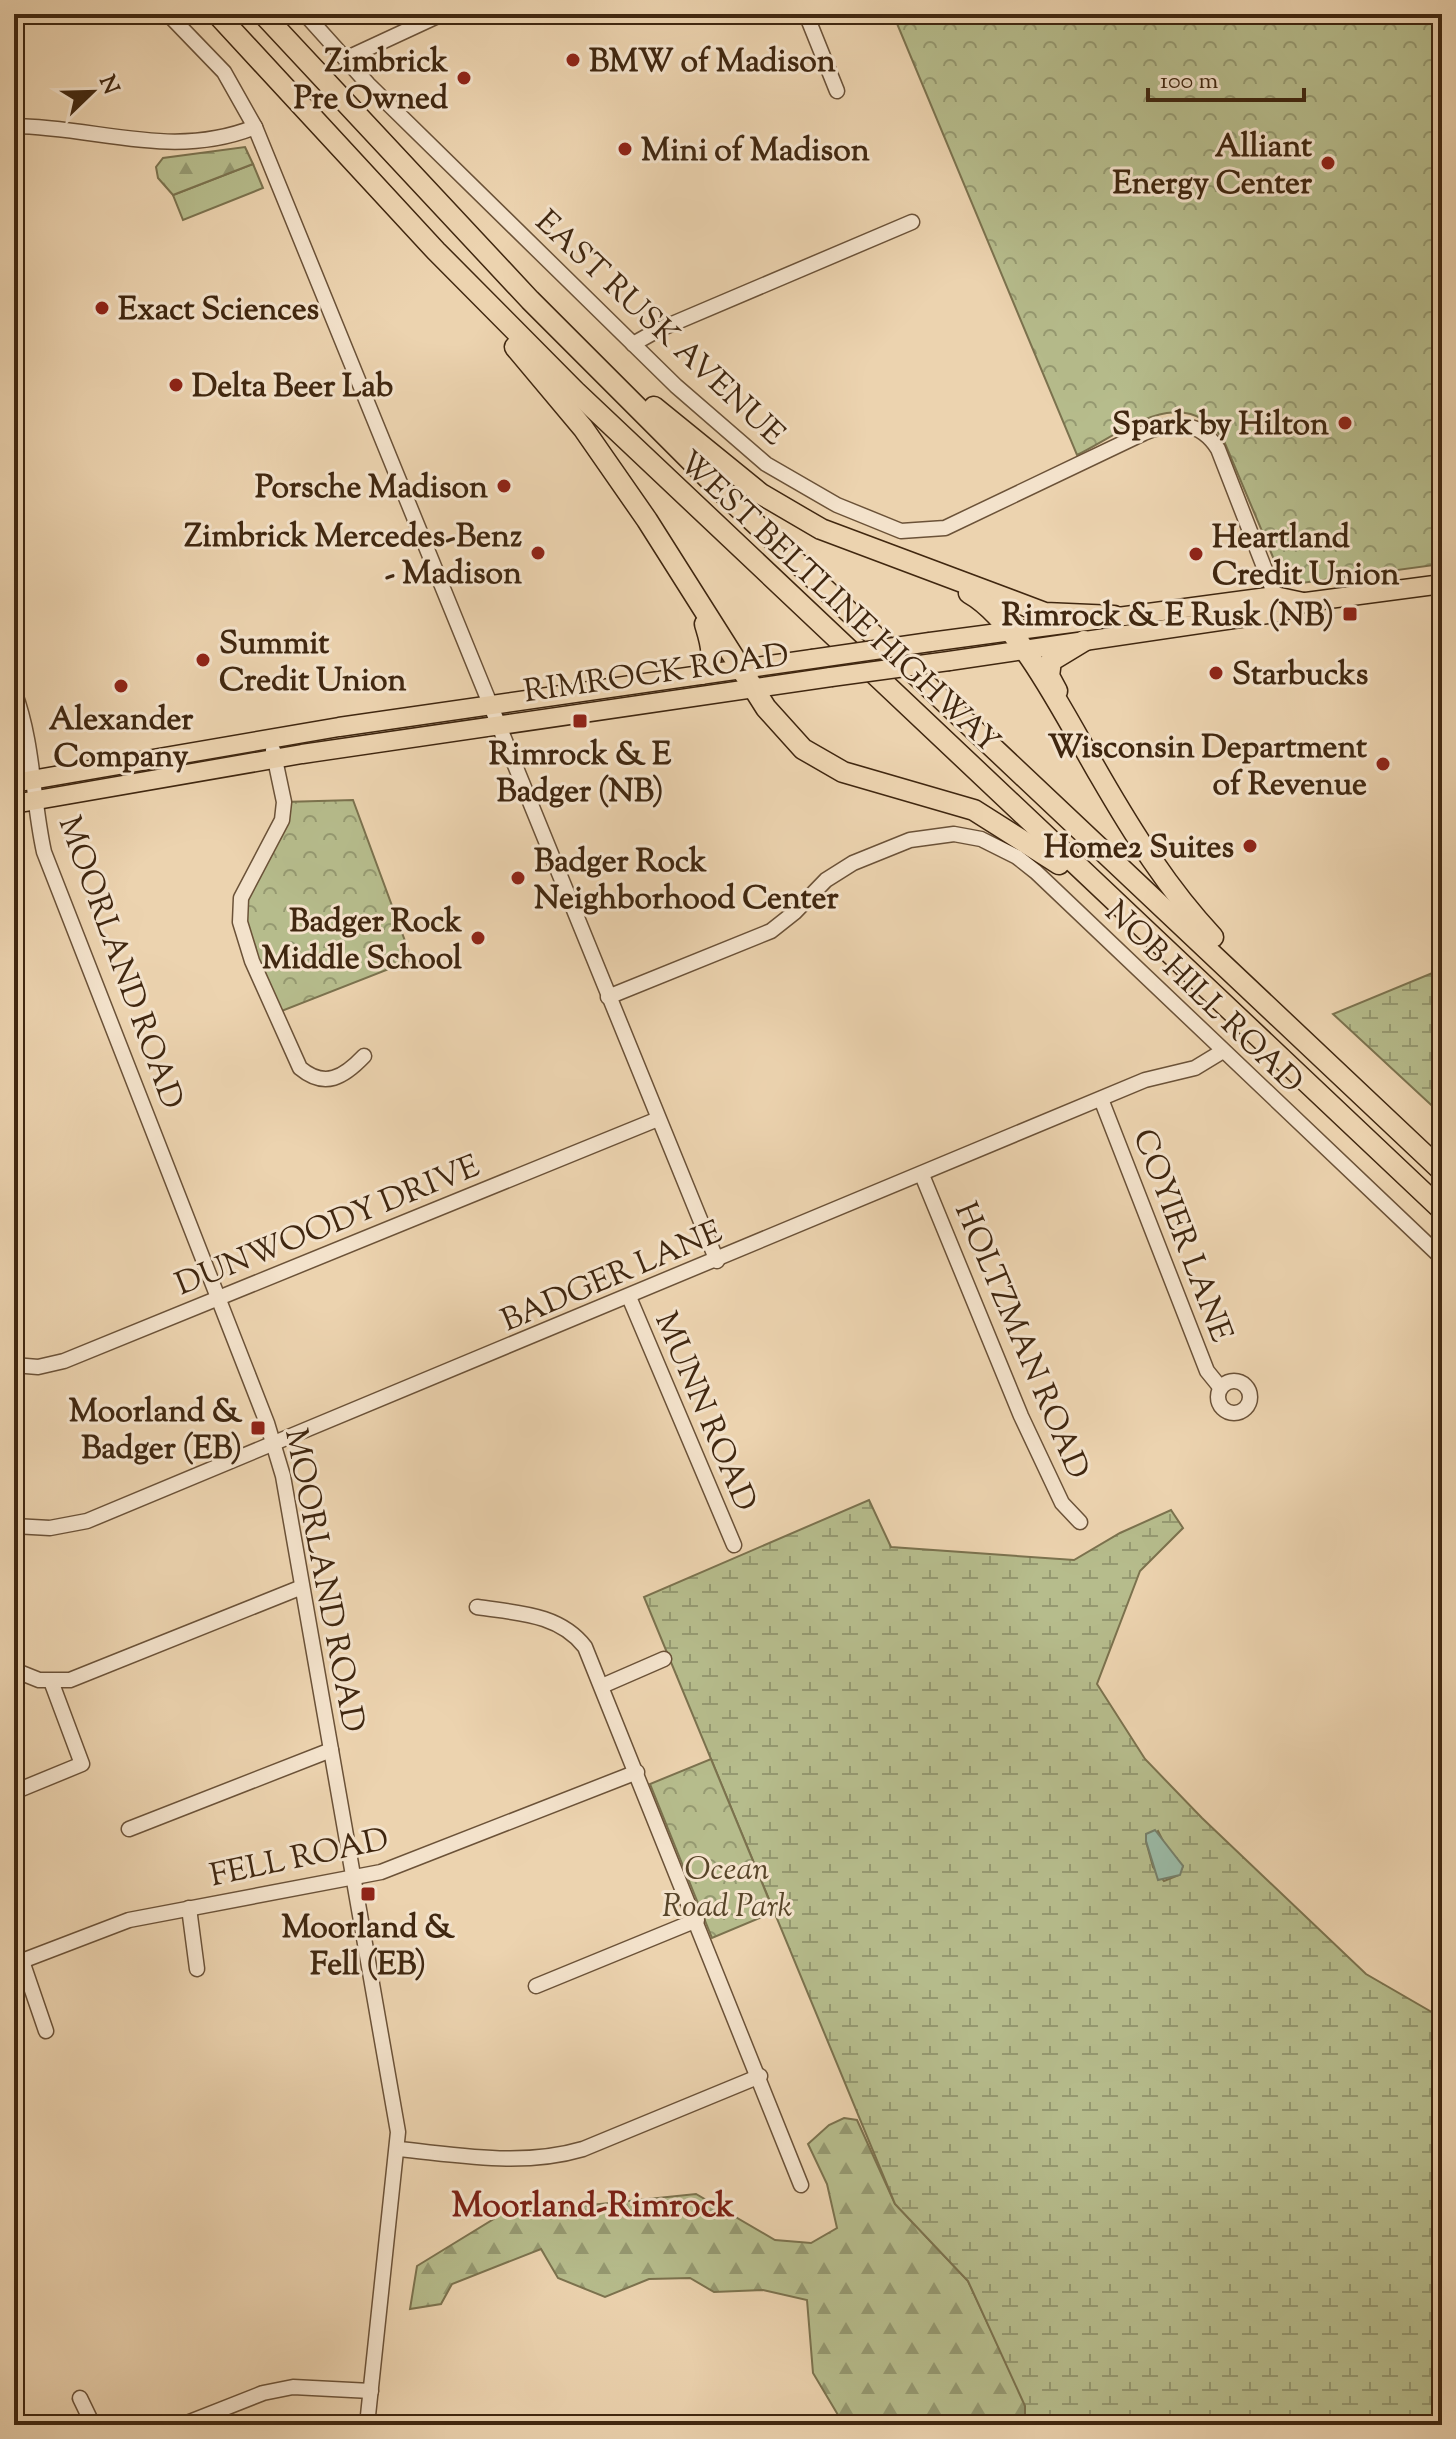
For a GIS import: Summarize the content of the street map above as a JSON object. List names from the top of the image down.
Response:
{
  "streets": {
    "highway": ["WEST BELTLINE HIGHWAY"],
    "main road": ["RIMROCK ROAD"],
    "street": [
      "EAST RUSK AVENUE",
      "MOORLAND ROAD",
      "NOB HILL ROAD",
      "DUNWOODY DRIVE",
      "COYIER LANE",
      "BADGER LANE",
      "HOLTZMAN ROAD",
      "MUNN ROAD",
      "FELL ROAD"
    ]
  },
  "crossings": [
    ["EAST RUSK AVENUE", "RIMROCK ROAD"],
    ["RIMROCK ROAD", "MOORLAND ROAD"],
    ["MOORLAND ROAD", "DUNWOODY DRIVE"],
    ["MOORLAND ROAD", "BADGER LANE"],
    ["MOORLAND ROAD", "FELL ROAD"],
    ["NOB HILL ROAD", "BADGER LANE"],
    ["COYIER LANE", "BADGER LANE"],
    ["BADGER LANE", "HOLTZMAN ROAD"],
    ["BADGER LANE", "MUNN ROAD"]
  ],
  "districts": ["Moorland-Rimrock"],
  "parks": ["Ocean Road Park"],
  "places": {
    "other": [
      "BMW of Madison",
      "Zimbrick Pre Owned",
      "Mini of Madison",
      "Alliant Energy Center",
      "Exact Sciences",
      "Delta Beer Lab",
      "Spark by Hilton",
      "Porsche Madison",
      "Zimbrick Mercedes-Benz - Madison",
      "Heartland Credit Union",
      "Summit Credit Union",
      "Starbucks",
      "Alexander Company",
      "Wisconsin Department of Revenue",
      "Home2 Suites",
      "Badger Rock Neighborhood Center",
      "Badger Rock Middle School"
    ],
    "transit": [
      "Rimrock & E Rusk (NB)",
      "Rimrock & E Badger (NB)",
      "Moorland & Badger (EB)",
      "Moorland & Fell (EB)"
    ]
  },
  "scale_bar": "100 m",
  "north": "top right"
}
